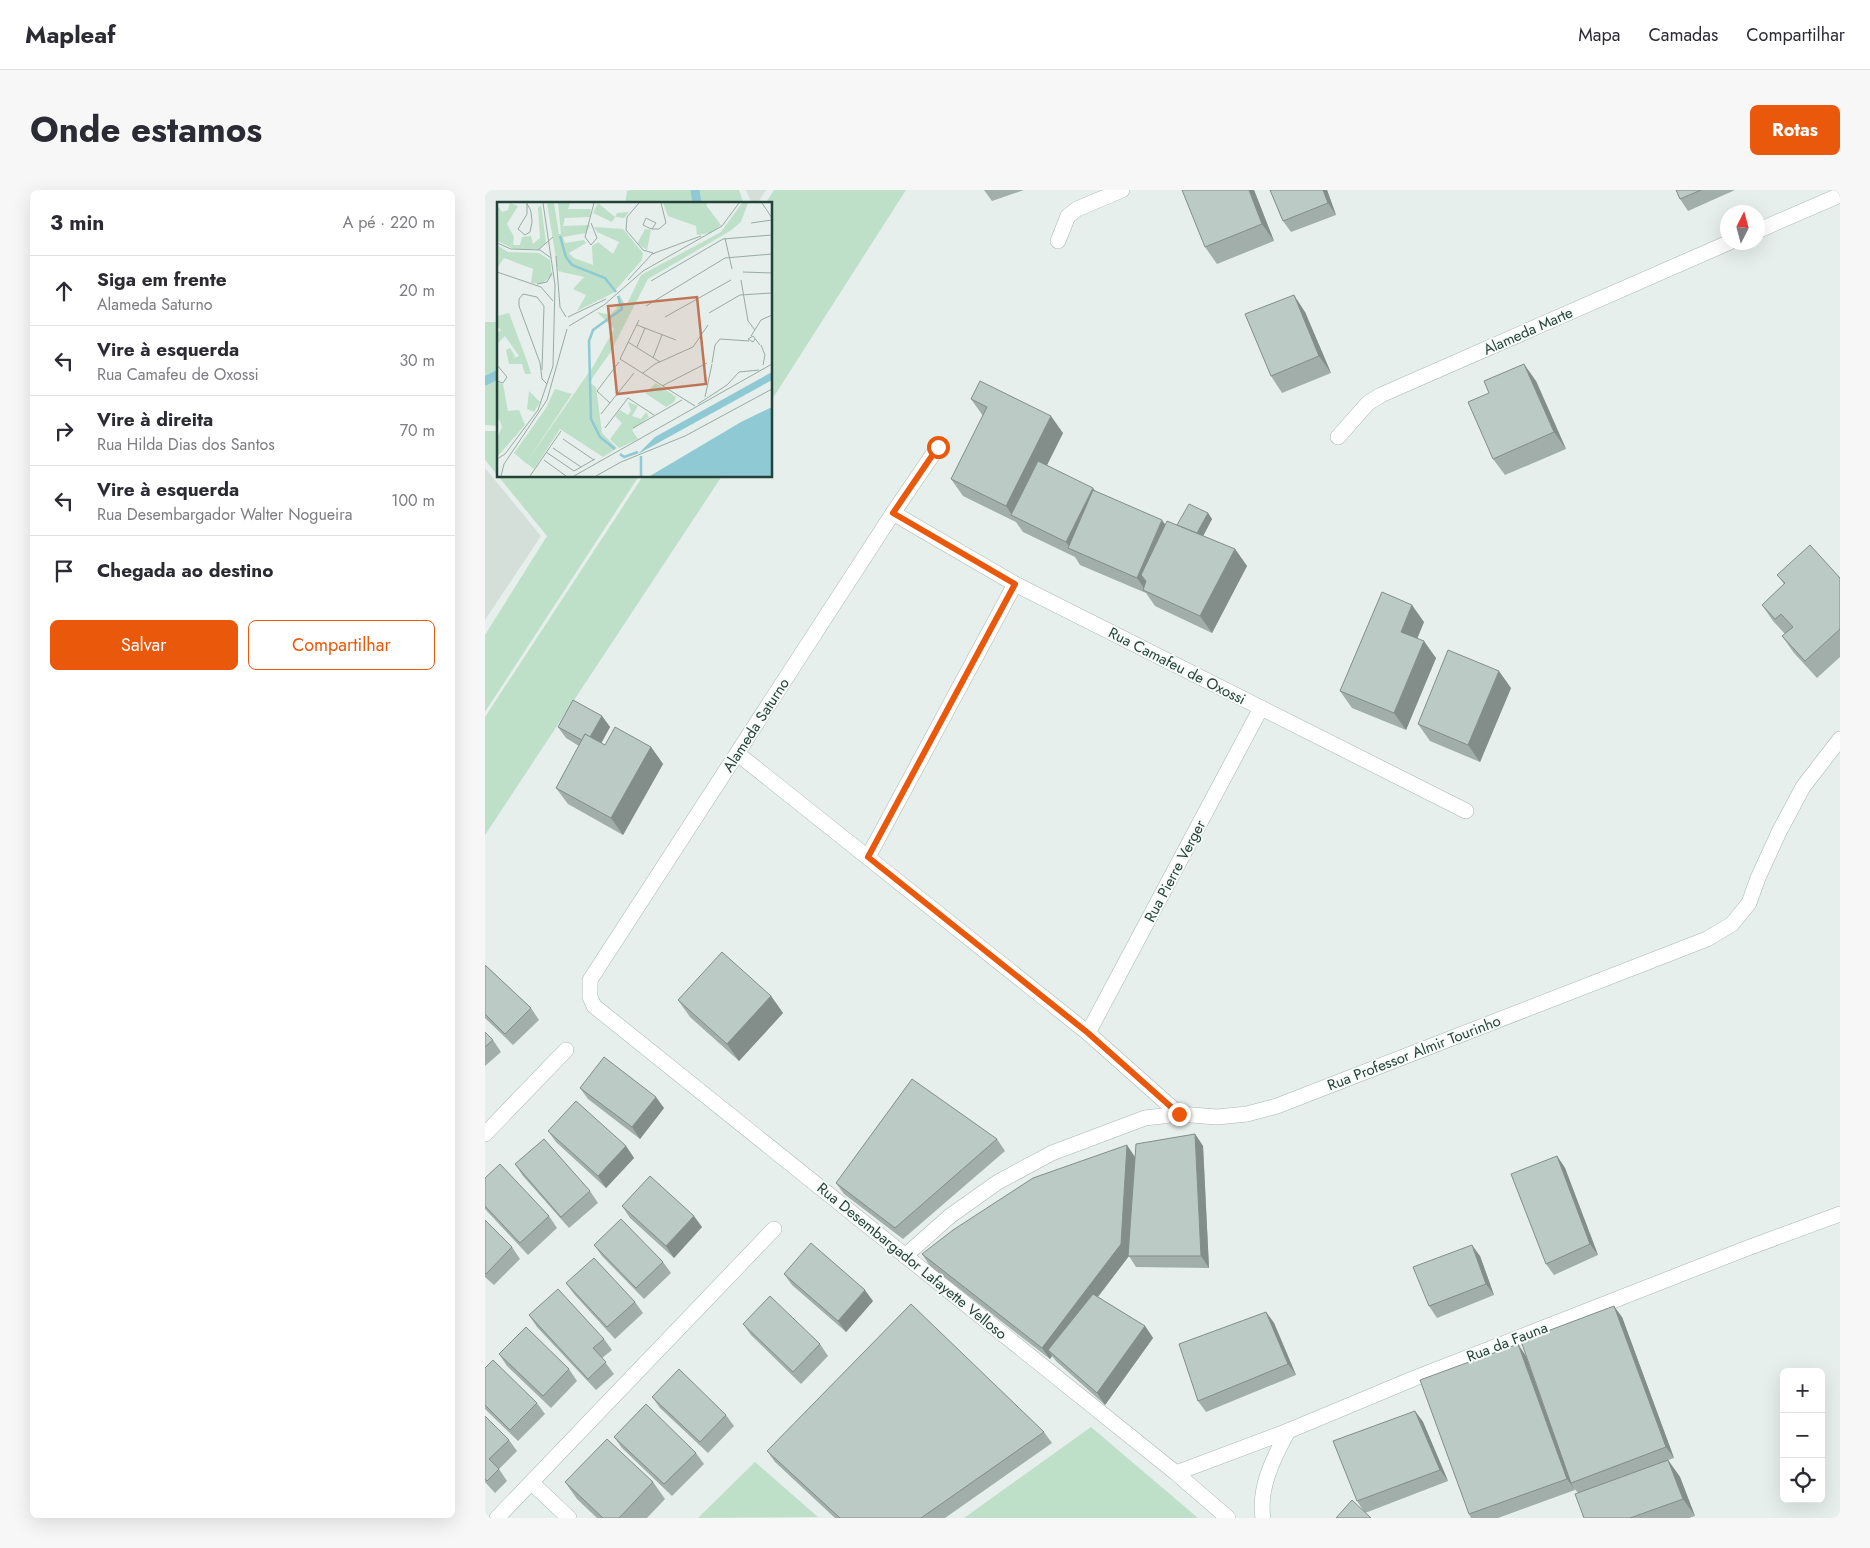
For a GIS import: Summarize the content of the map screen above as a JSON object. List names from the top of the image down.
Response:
{
  "streets": {
    "street": [
      "Alameda Marte",
      "Rua Camafeu de Oxossi",
      "Alameda Saturno",
      "Rua Pierre Verger",
      "Rua Professor Almir Tourinho",
      "Rua Desembargador Lafayette Velloso",
      "Rua da Fauna"
    ]
  },
  "crossings": [
    ["Rua Camafeu de Oxossi", "Alameda Saturno"],
    ["Rua Camafeu de Oxossi", "Rua Pierre Verger"],
    ["Alameda Saturno", "Rua Desembargador Lafayette Velloso"],
    ["Rua Professor Almir Tourinho", "Rua Desembargador Lafayette Velloso"],
    ["Rua Desembargador Lafayette Velloso", "Rua da Fauna"]
  ],
  "north": "top",
  "page": {
    "header": "Mapleaf",
    "nav": ["Mapa", "Camadas", "Compartilhar"],
    "title": "Onde estamos",
    "buttons": [
      "Rotas",
      ["Salvar", "Compartilhar"]
    ],
    "heading": ["3 min", "A pé · 220 m"],
    "list": [
      ["Siga em frente", "Alameda Saturno", "20 m"],
      ["Vire à esquerda", "Rua Camafeu de Oxossi", "30 m"],
      ["Vire à direita", "Rua Hilda Dias dos Santos", "70 m"],
      ["Vire à esquerda", "Rua Desembargador Walter Nogueira", "100 m"],
      "Chegada ao destino"
    ],
    "map_buttons": ["+", "−"]
  }
}
